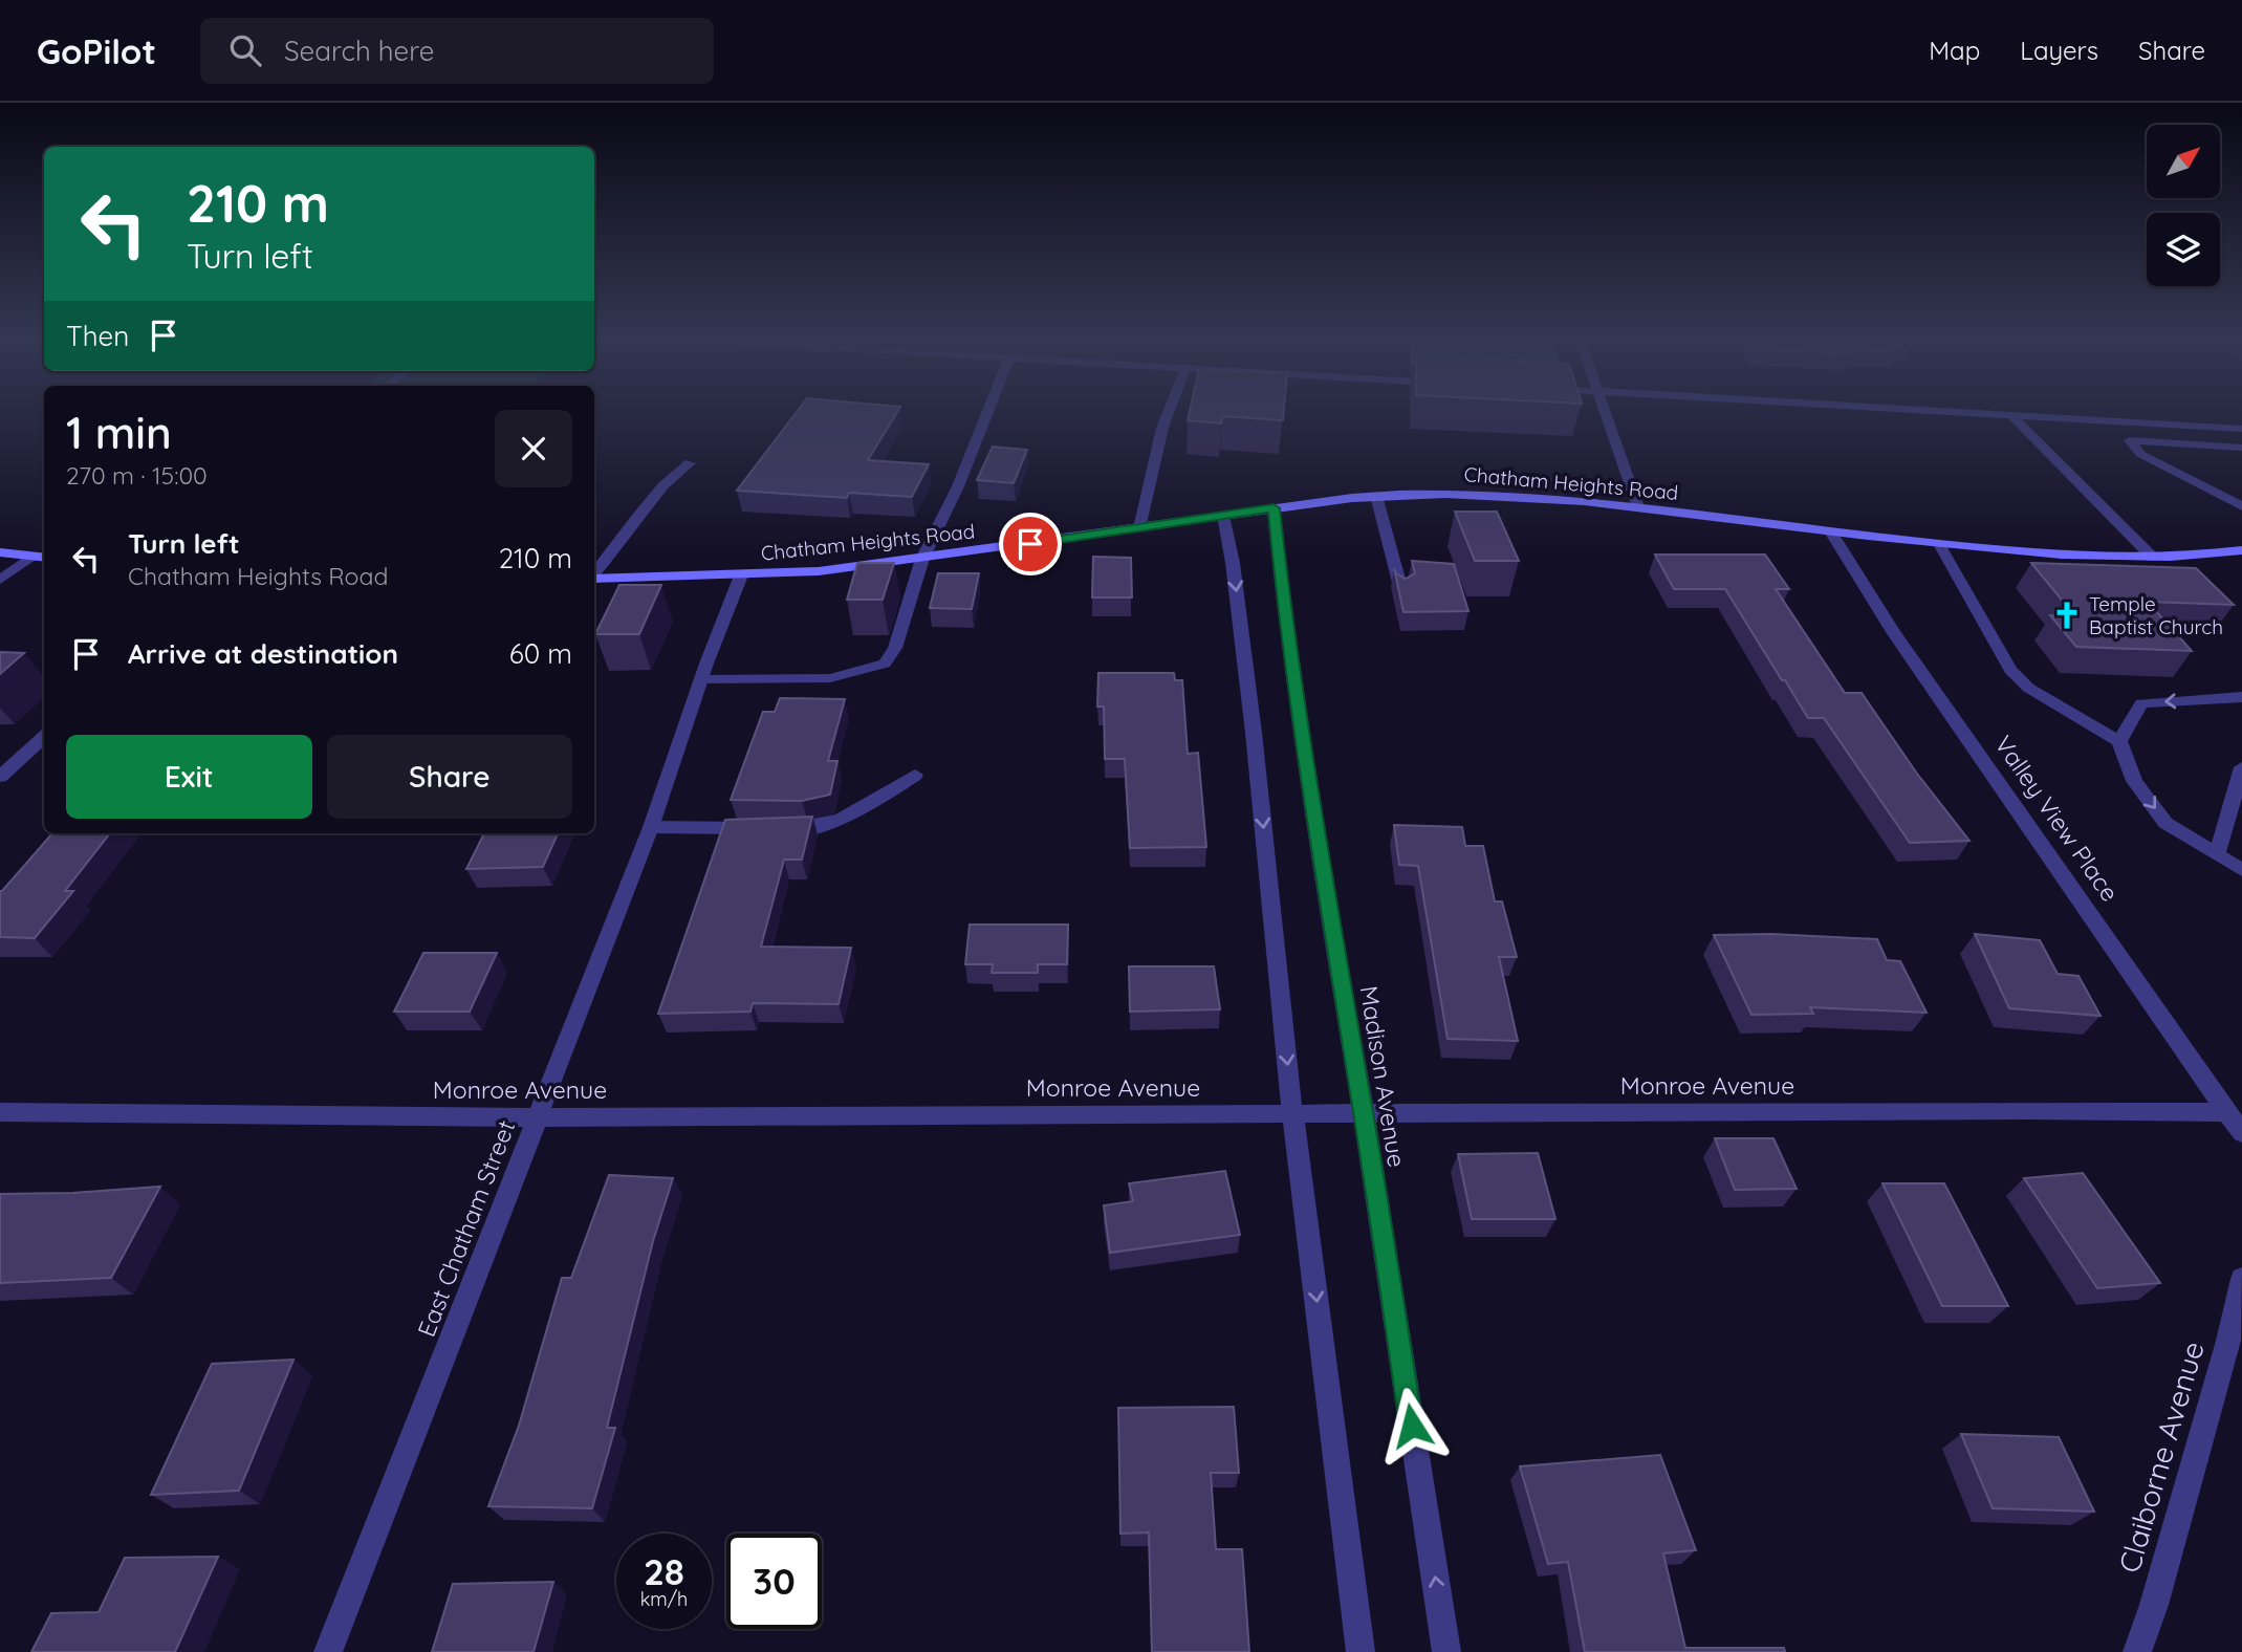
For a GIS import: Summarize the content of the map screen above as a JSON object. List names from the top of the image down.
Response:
{
  "streets": {
    "main road": ["Chatham Heights Road"],
    "street": [
      "Valley View Place",
      "Madison Avenue",
      "Monroe Avenue",
      "East Chatham Street",
      "Claiborne Avenue"
    ]
  },
  "crossings": [
    ["Chatham Heights Road", "Valley View Place"],
    ["Chatham Heights Road", "Madison Avenue"],
    ["Chatham Heights Road", "East Chatham Street"],
    ["Valley View Place", "Monroe Avenue"],
    ["Madison Avenue", "Monroe Avenue"],
    ["Monroe Avenue", "East Chatham Street"]
  ],
  "places": {
    "church": ["Temple Baptist Church"]
  },
  "north": "top right",
  "page": {
    "header": "GoPilot",
    "search": "Search here",
    "nav": ["Map", "Layers", "Share"],
    "turn": ["210 m", "Turn left"],
    "then": "Then",
    "heading": ["1 min", "270 m · 15:00"],
    "list": [
      {
        "name": "Turn left",
        "note": "Chatham Heights Road",
        "value": "210 m"
      },
      {
        "name": "Arrive at destination",
        "value": "60 m"
      }
    ],
    "buttons": ["Exit", "Share"],
    "speed": "28 km/h",
    "limit": "30"
  }
}
